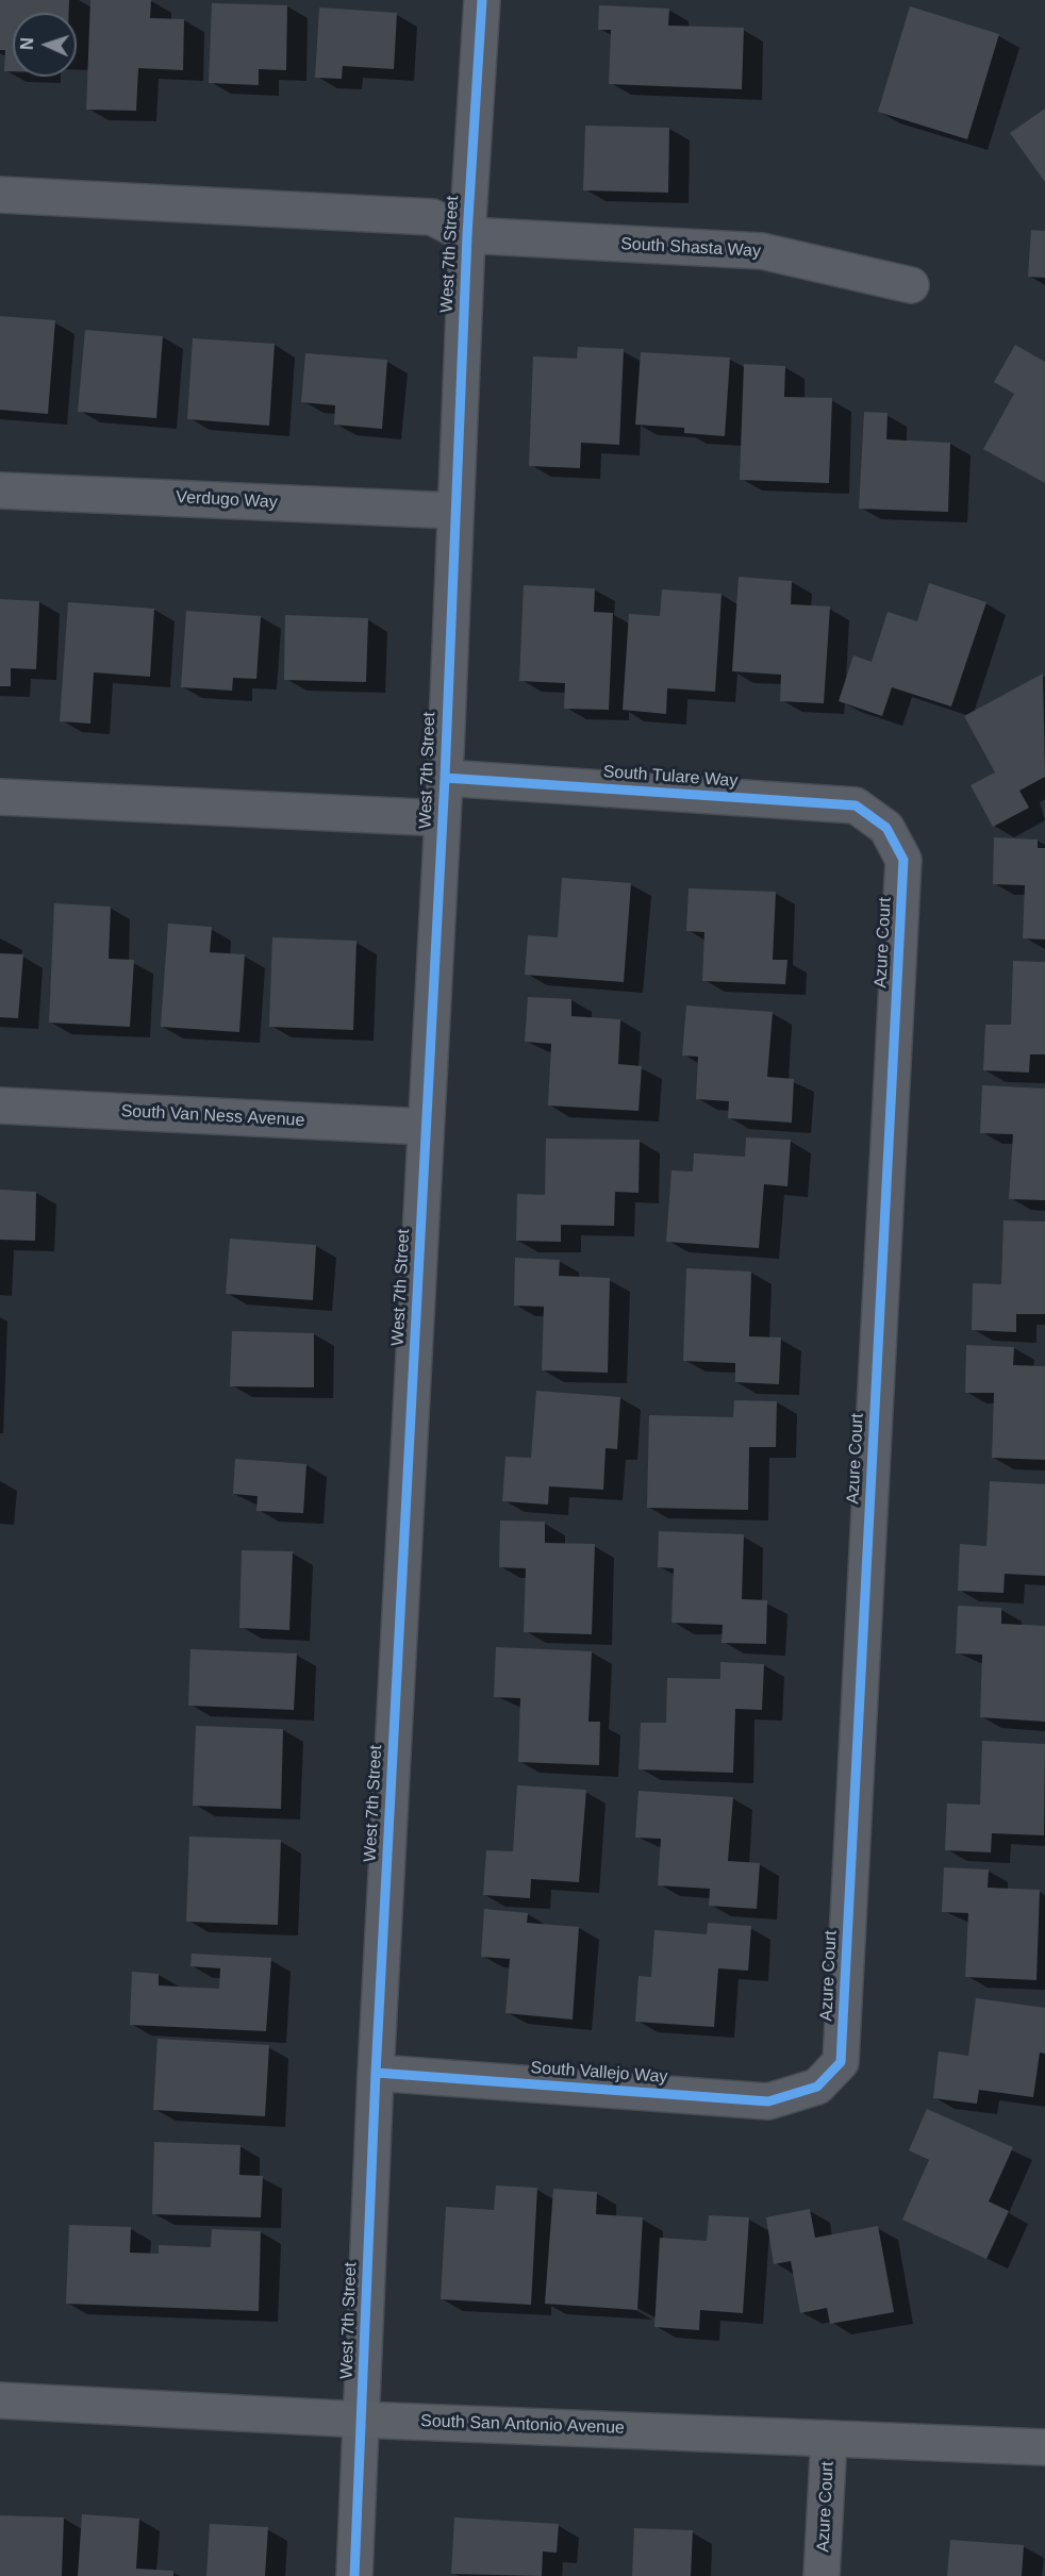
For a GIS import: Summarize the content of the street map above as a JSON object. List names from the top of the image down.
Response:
{
  "streets": {
    "main road": ["South San Antonio Avenue"],
    "street": [
      "South Shasta Way",
      "West 7th Street",
      "Verdugo Way",
      "South Tulare Way",
      "Azure Court",
      "South Van Ness Avenue",
      "South Vallejo Way"
    ]
  },
  "crossings": [
    ["South Shasta Way", "West 7th Street"],
    ["West 7th Street", "Verdugo Way"],
    ["West 7th Street", "South Tulare Way"],
    ["West 7th Street", "South Van Ness Avenue"],
    ["West 7th Street", "South Vallejo Way"],
    ["West 7th Street", "South San Antonio Avenue"],
    ["South Tulare Way", "Azure Court"],
    ["Azure Court", "South Vallejo Way"],
    ["Azure Court", "South San Antonio Avenue"]
  ],
  "north": "left"
}
